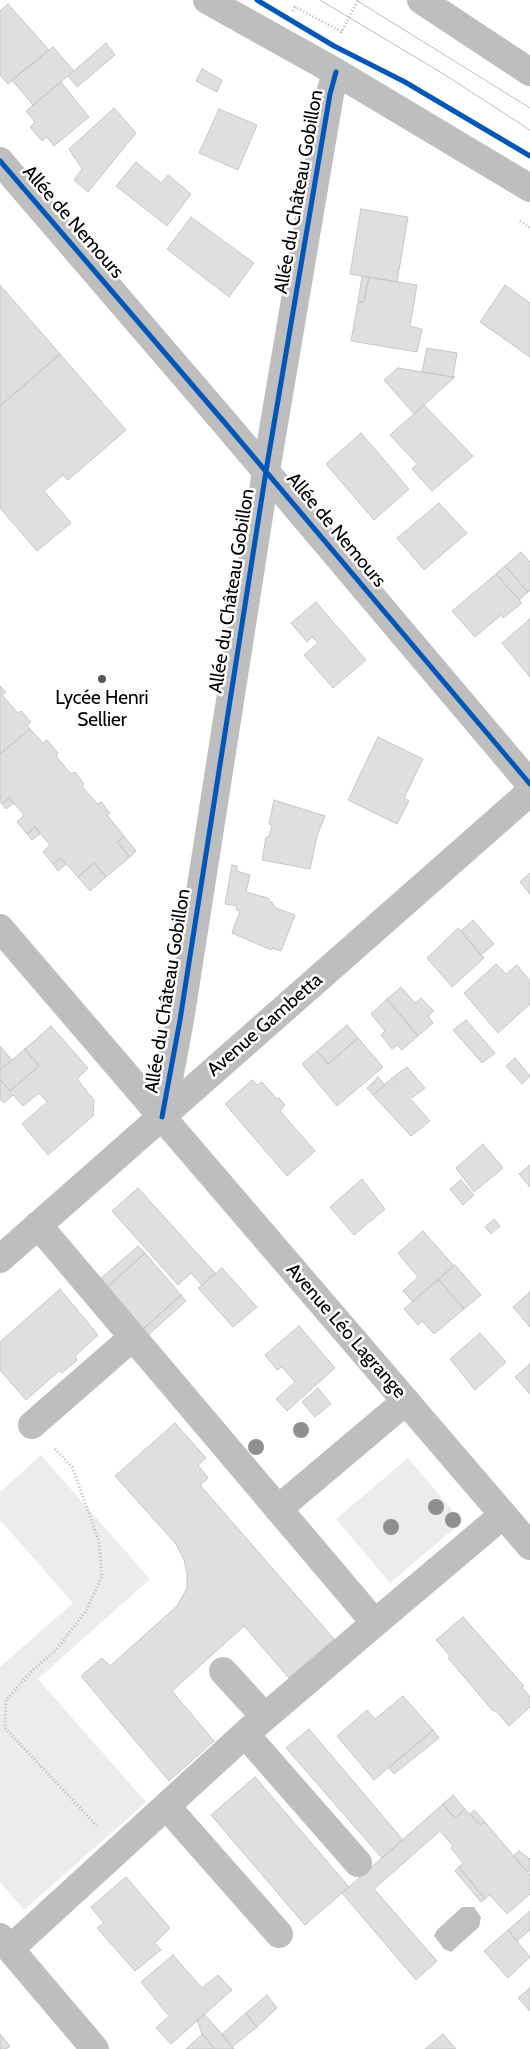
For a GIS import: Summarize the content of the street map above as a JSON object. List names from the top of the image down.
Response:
{
  "streets": {
    "street": [
      "Allée du Château Gobillon",
      "Allée de Nemours",
      "Avenue Gambetta",
      "Avenue Léo Lagrange"
    ]
  },
  "crossings": [
    ["Allée du Château Gobillon", "Allée de Nemours"],
    ["Allée du Château Gobillon", "Avenue Gambetta"],
    ["Allée du Château Gobillon", "Avenue Léo Lagrange"],
    ["Avenue Gambetta", "Avenue Léo Lagrange"]
  ],
  "places": ["Lycée Henri Sellier"]
}
